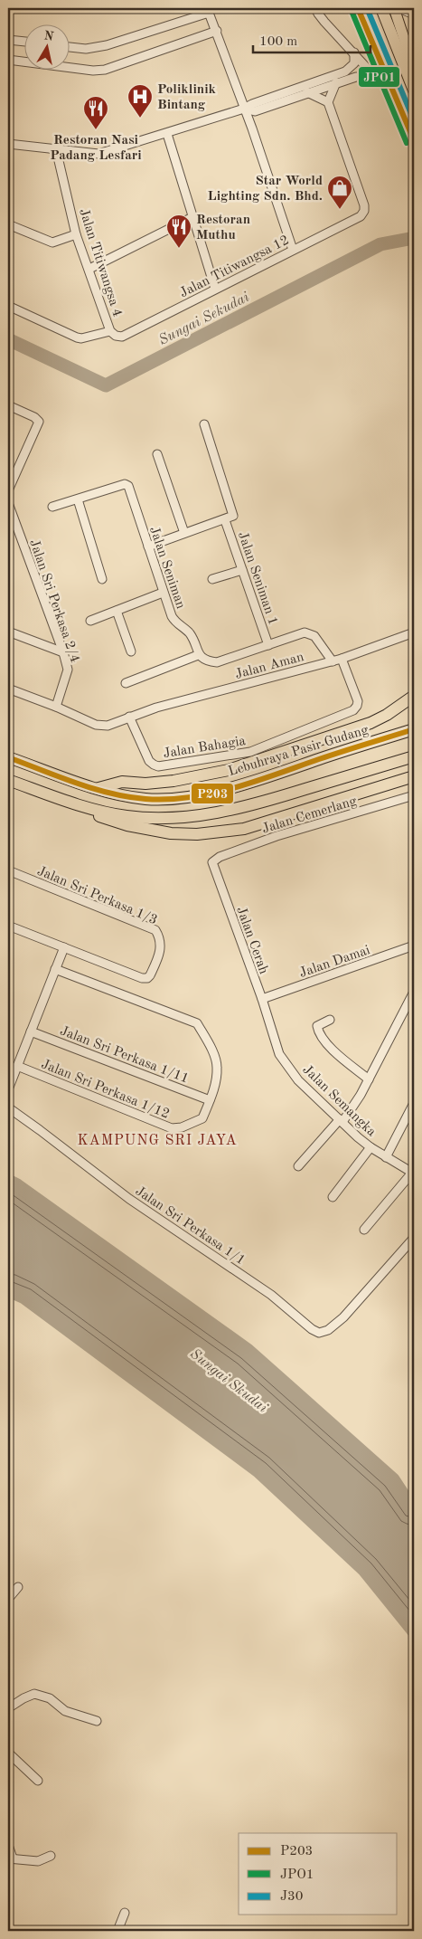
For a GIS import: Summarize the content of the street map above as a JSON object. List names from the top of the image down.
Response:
{
  "streets": {
    "highway": ["Lebuhraya Pasir Gudang"],
    "street": [
      "Jalan Titiwangsa 4",
      "Jalan Titiwangsa 12",
      "Jalan Seniman",
      "Jalan Seniman 1",
      "Jalan Sri Perkasa 2/4",
      "Jalan Aman",
      "Jalan Bahagia",
      "Jalan Cemerlang",
      "Jalan Sri Perkasa 1/3",
      "Jalan Cerah",
      "Jalan Damai",
      "Jalan Sri Perkasa 1/11",
      "Jalan Sri Perkasa 1/12",
      "Jalan Semangka",
      "Jalan Sri Perkasa 1/1"
    ]
  },
  "crossings": [
    ["Jalan Titiwangsa 4", "Jalan Titiwangsa 12"],
    ["Jalan Sri Perkasa 2/4", "Jalan Aman"],
    ["Jalan Aman", "Jalan Bahagia"],
    ["Jalan Cemerlang", "Jalan Cerah"],
    ["Jalan Cerah", "Jalan Damai"],
    ["Jalan Cerah", "Jalan Semangka"],
    ["Jalan Sri Perkasa 1/11", "Jalan Sri Perkasa 1/12"]
  ],
  "districts": ["KAMPUNG SRI JAYA"],
  "water": ["Sungai Sekudai", "Sungai Skudai"],
  "places": {
    "hospital": ["Poliklinik Bintang"],
    "restaurant": ["Restoran Nasi Padang Lesfari", "Restoran Muthu"],
    "shop": ["Star World Lighting Sdn. Bhd."]
  },
  "lines": ["transit line P203", "transit line J30", "transit line JPO1"],
  "legend": ["P203", "JPO1", "J30"],
  "scale_bar": "100 m",
  "north": "top"
}
